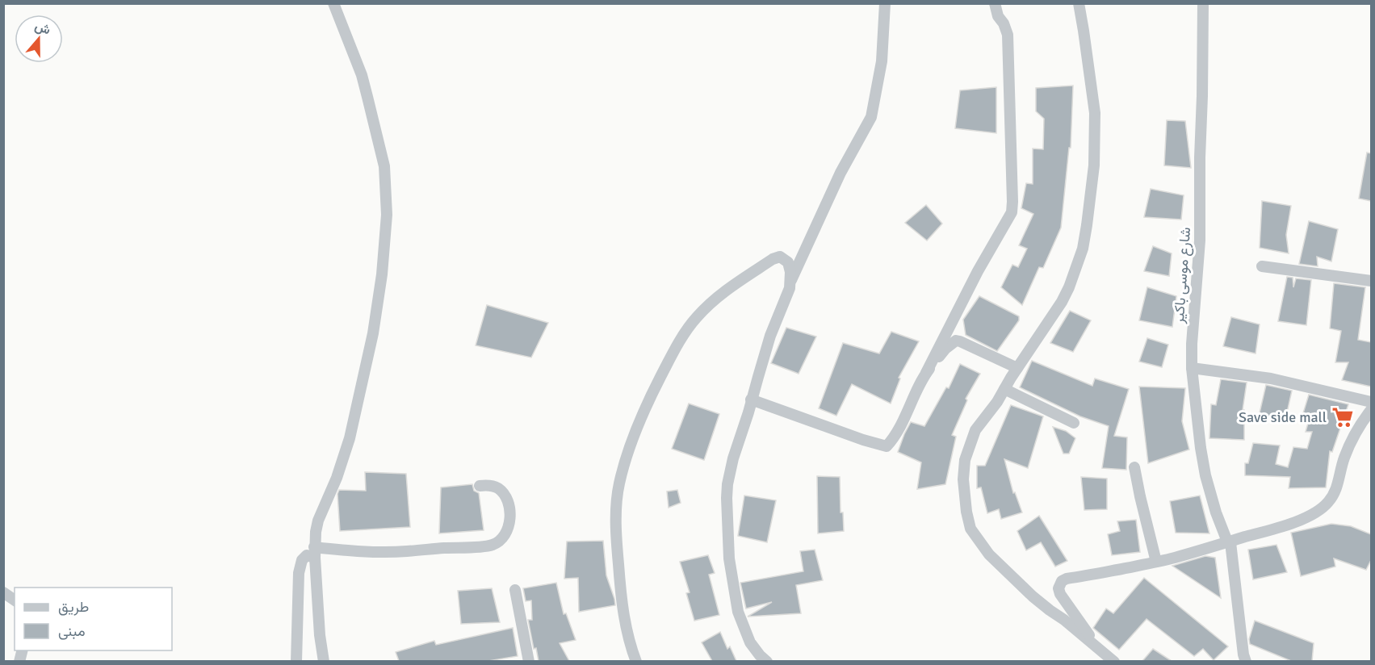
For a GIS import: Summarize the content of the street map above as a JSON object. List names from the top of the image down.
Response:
{
  "streets": {
    "street": ["شارع موسى باكير"]
  },
  "places": {
    "supermarket": ["Save side mall"]
  },
  "legend": ["طريق", "مبنى"],
  "north": "top"
}
